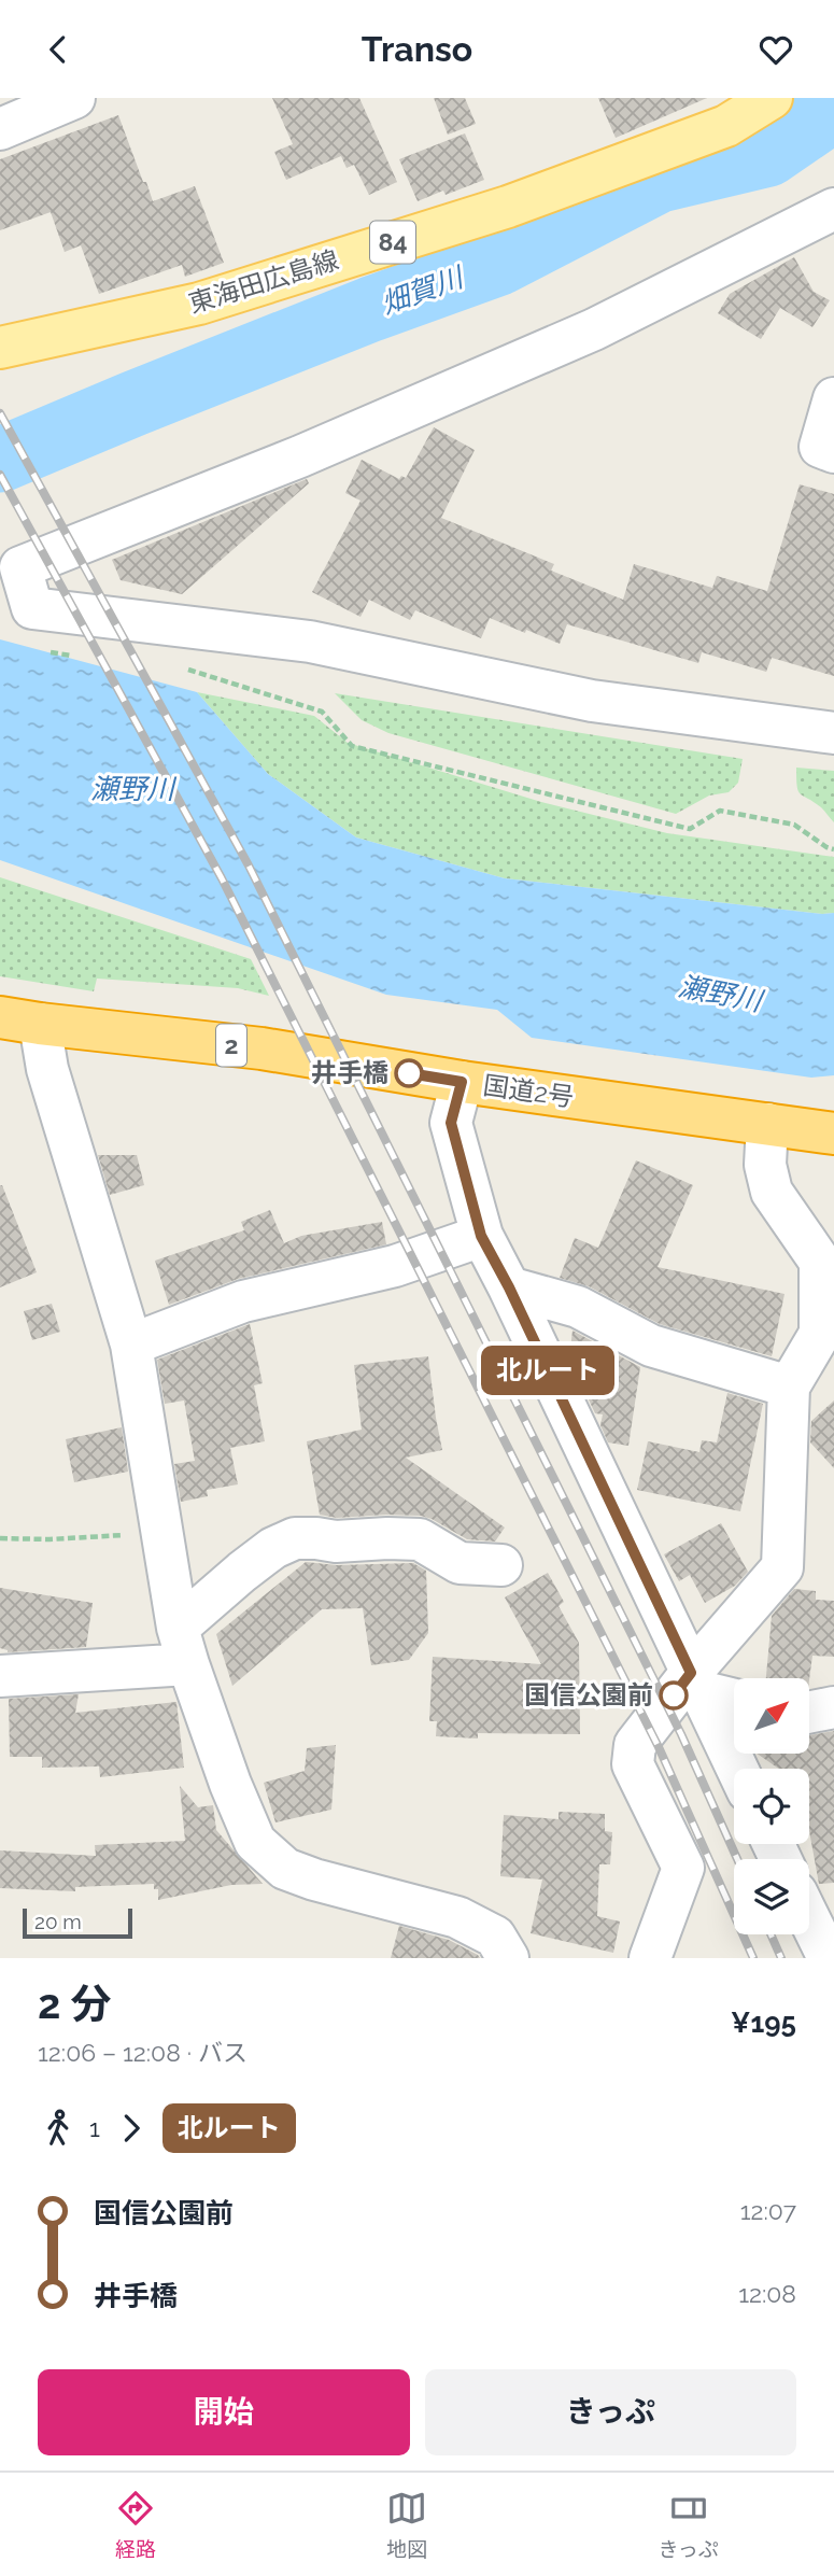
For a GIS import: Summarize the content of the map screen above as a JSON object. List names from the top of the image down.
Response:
{
  "streets": {
    "highway": ["2", "国道2号"],
    "main road": ["84", "東海田広島線"]
  },
  "water": ["畑賀川", "瀬野川"],
  "places": ["井手橋", "国信公園前"],
  "lines": ["bus line 北ルート"],
  "scale_bar": "20 m",
  "north": "top right",
  "page": {
    "header": "Transo",
    "on_map": "北ルート",
    "scale": "20 m",
    "heading": ["2 分", "12:06 – 12:08 · バス", "¥195"],
    "legs": ["1", "北ルート"],
    "list": [
      {
        "name": "国信公園前",
        "value": "12:07"
      },
      {
        "name": "井手橋",
        "value": "12:08"
      }
    ],
    "buttons": ["開始", "きっぷ"],
    "tabs": ["経路", "地図", "きっぷ"]
  }
}
